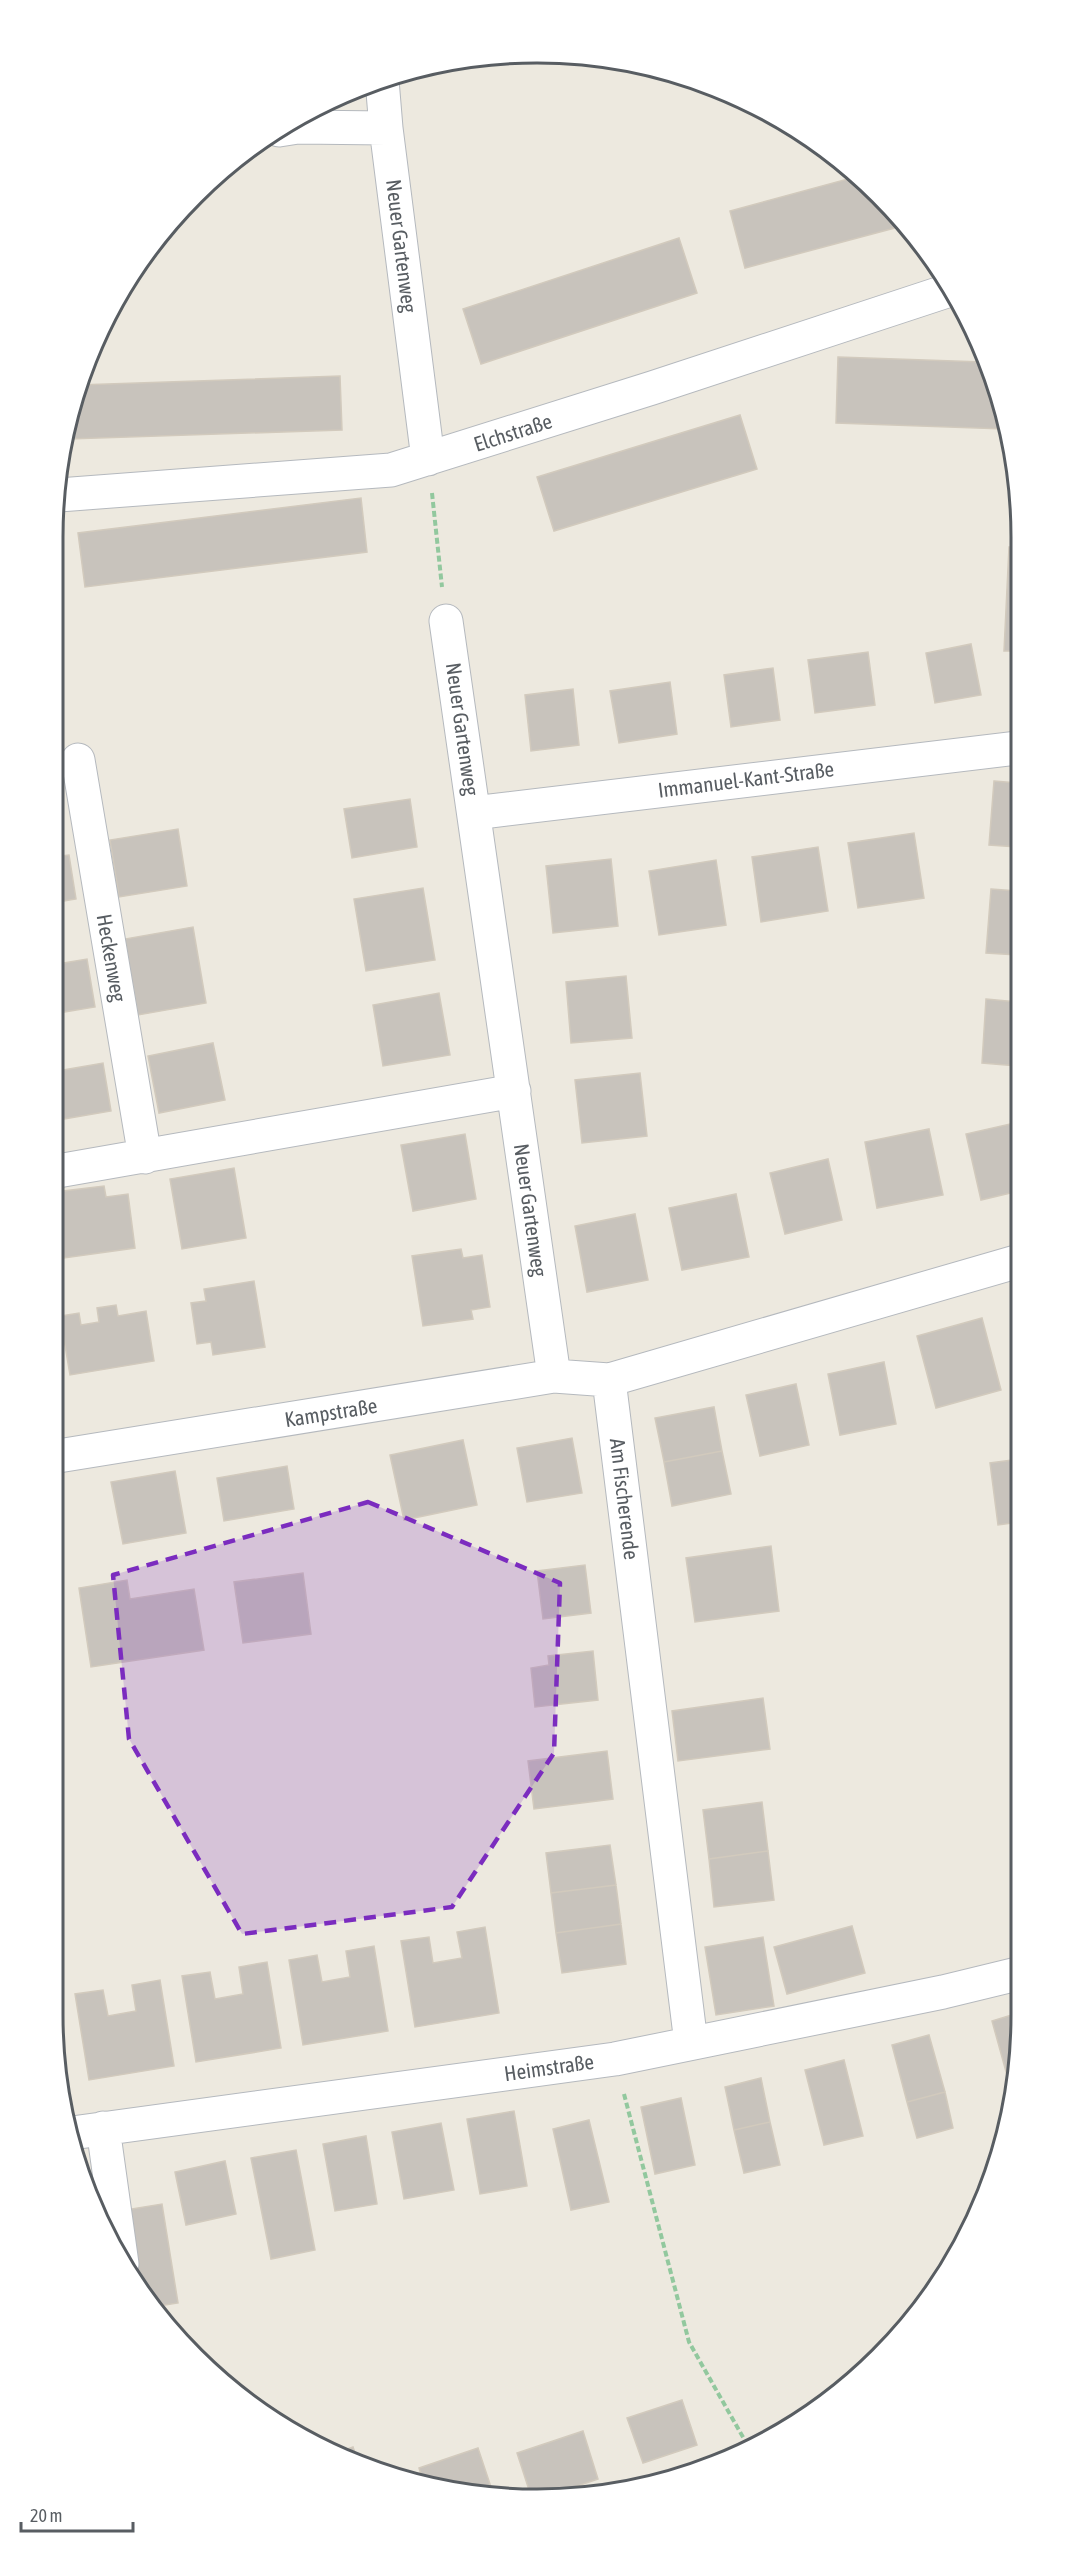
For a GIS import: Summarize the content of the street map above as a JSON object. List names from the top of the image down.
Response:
{
  "streets": {
    "street": [
      "Neuer Gartenweg",
      "Elchstraße",
      "Immanuel-Kant-Straße",
      "Heckenweg",
      "Kampstraße",
      "Am Fischerende",
      "Heimstraße"
    ]
  },
  "crossings": [
    ["Neuer Gartenweg", "Elchstraße"],
    ["Neuer Gartenweg", "Immanuel-Kant-Straße"],
    ["Neuer Gartenweg", "Kampstraße"],
    ["Kampstraße", "Am Fischerende"],
    ["Am Fischerende", "Heimstraße"]
  ],
  "scale_bar": "20 m"
}
